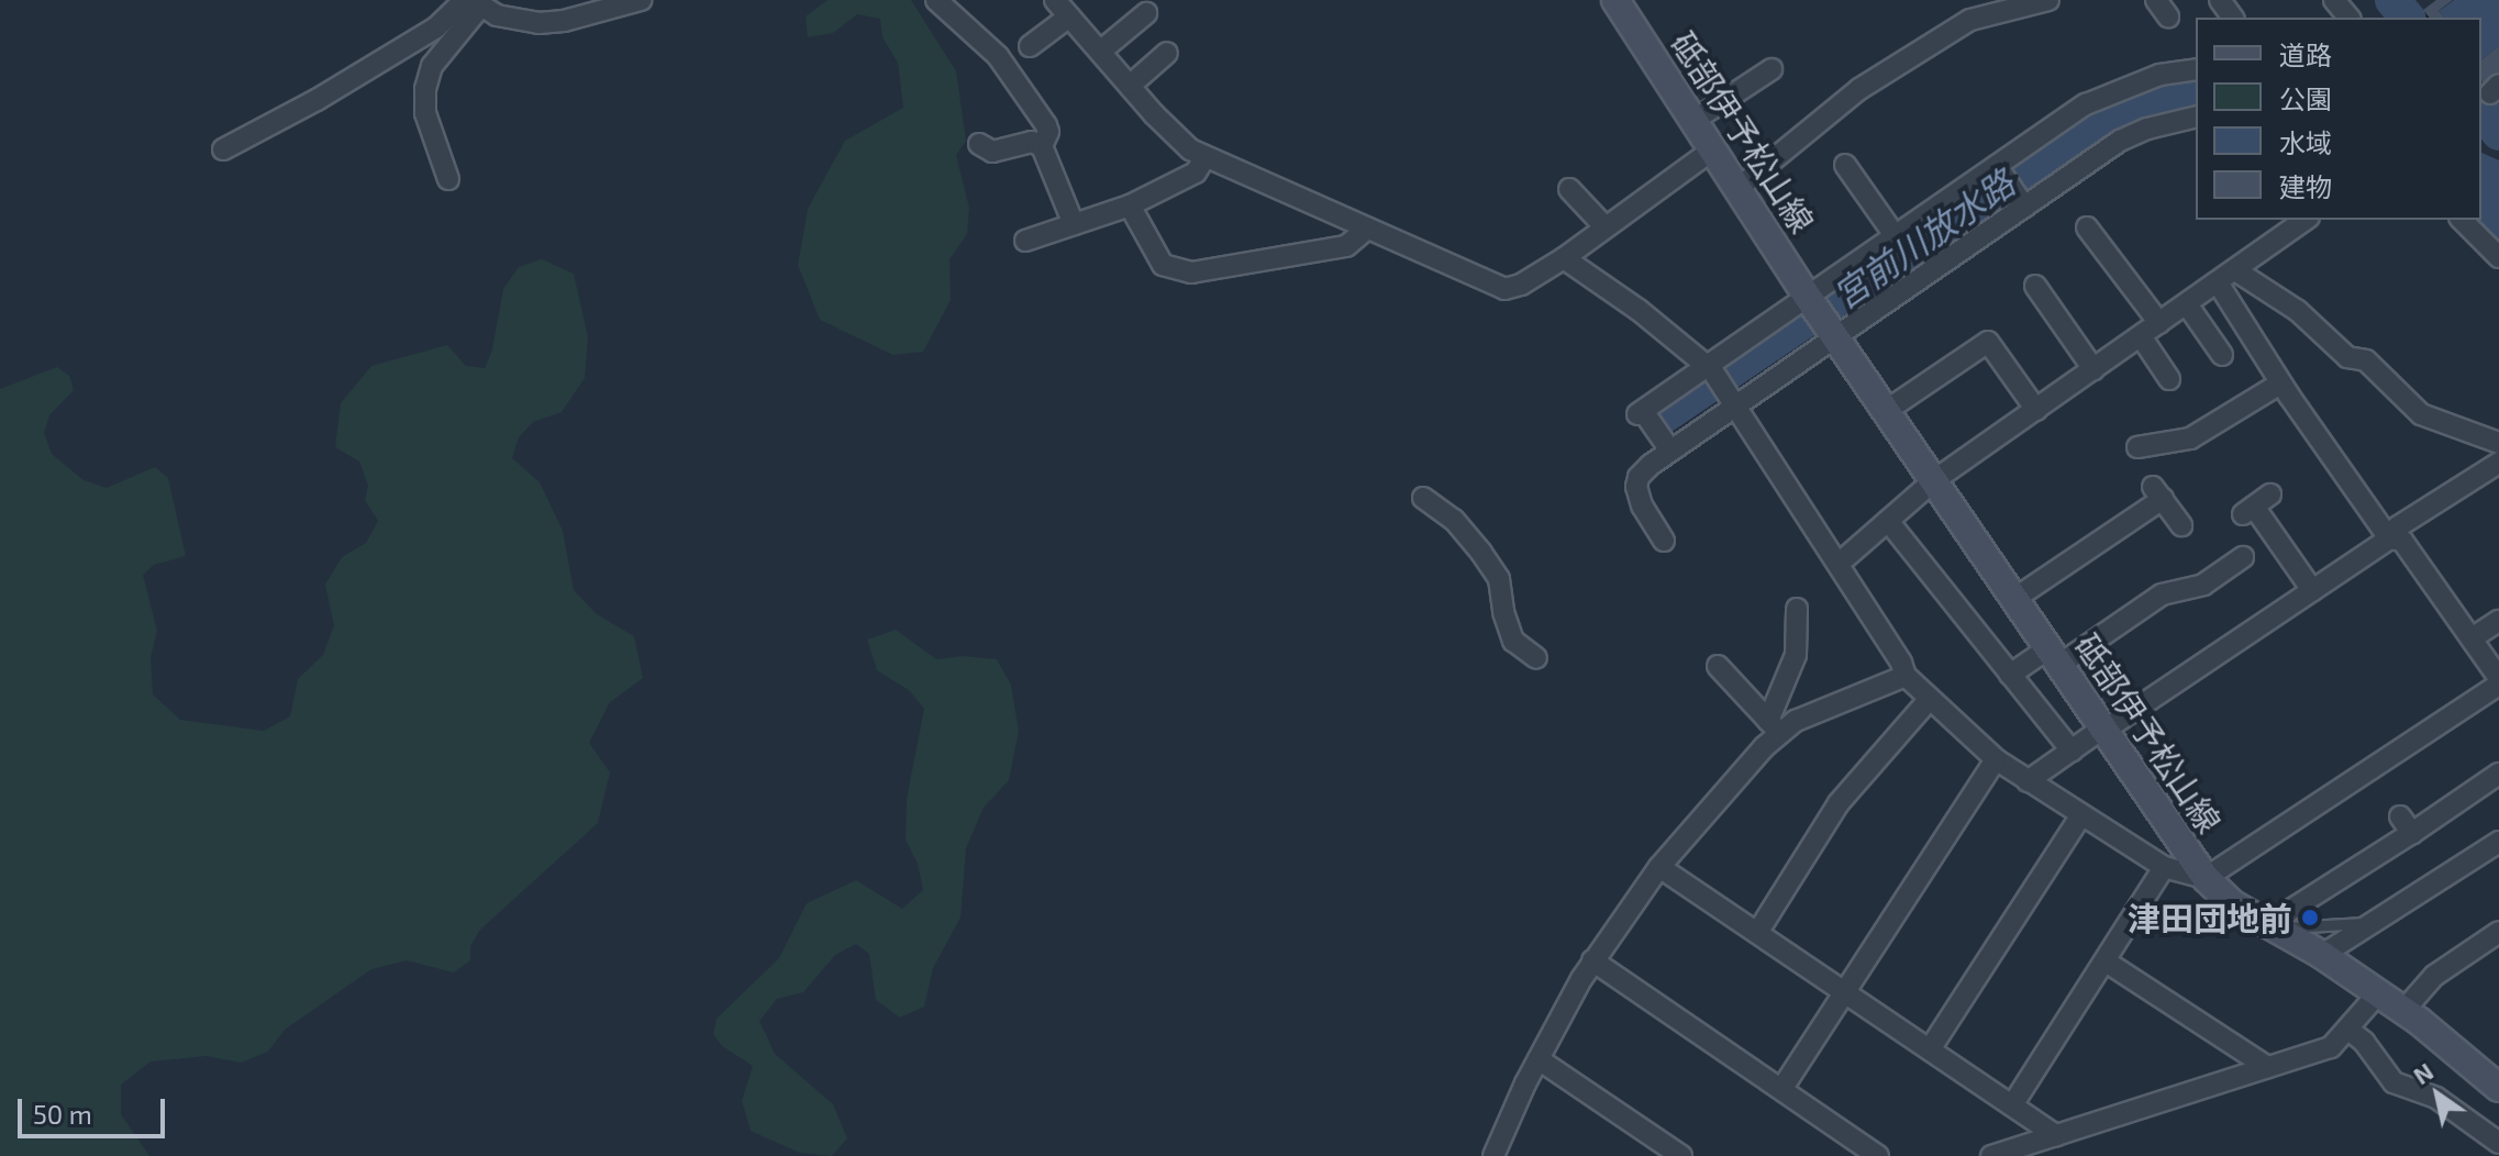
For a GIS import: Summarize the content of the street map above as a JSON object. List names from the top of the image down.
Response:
{
  "streets": {
    "main road": ["砥部伊予松山線"]
  },
  "water": ["宮前川放水路"],
  "places": ["津田団地前"],
  "legend": [
    "道路",
    "公園",
    "水域",
    "建物"
  ],
  "scale_bar": "50 m",
  "north": "top left"
}
